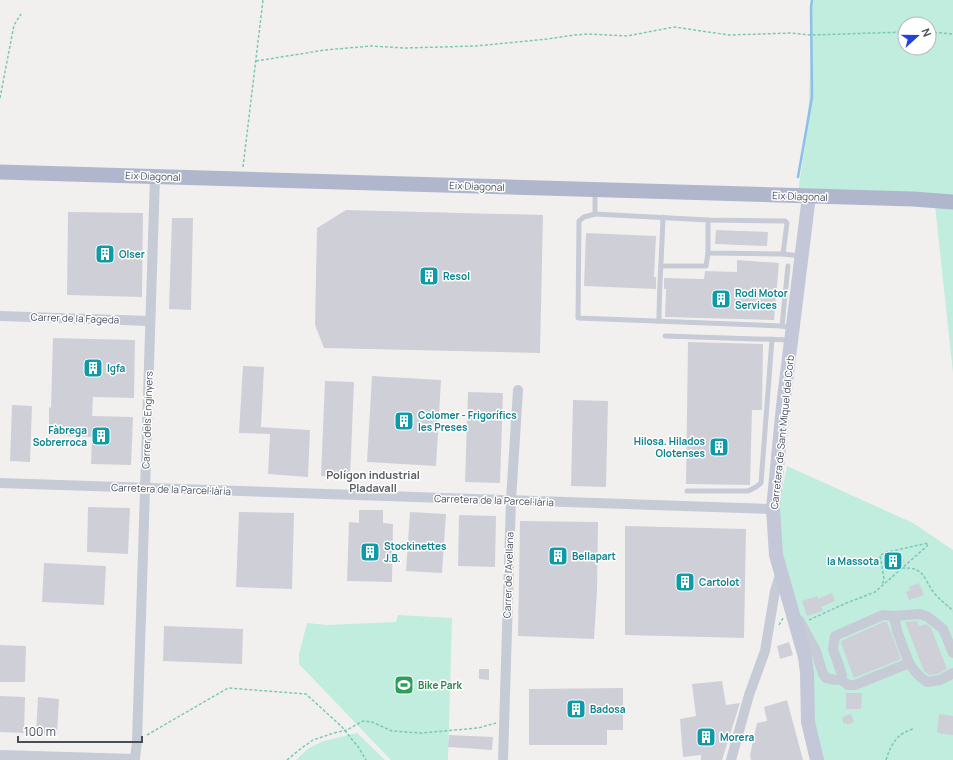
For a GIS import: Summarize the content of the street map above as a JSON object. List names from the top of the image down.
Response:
{
  "streets": {
    "main road": ["Eix Diagonal"],
    "street": [
      "Carrer de la Fageda",
      "Carrer dels Enginyers",
      "Carretera de Sant Miquel del Corb",
      "Carretera de la Parcel·lària",
      "Carrer de l'Avellana"
    ]
  },
  "crossings": [
    ["Eix Diagonal", "Carrer dels Enginyers"],
    ["Eix Diagonal", "Carretera de Sant Miquel del Corb"],
    ["Carrer de la Fageda", "Carrer dels Enginyers"],
    ["Carrer dels Enginyers", "Carretera de la Parcel·lària"],
    ["Carretera de Sant Miquel del Corb", "Carretera de la Parcel·lària"],
    ["Carretera de la Parcel·lària", "Carrer de l'Avellana"]
  ],
  "districts": ["Polígon industrial Pladavall"],
  "places": {
    "building": [
      "Olser",
      "Resol",
      "Rodi Motor Services",
      "Igfa",
      "Colomer - Frigorífics les Preses",
      "Fàbrega Sobrerroca",
      "Hilosa. Hilados Olotenses",
      "Stockinettes J.B.",
      "Bellapart",
      "la Massota",
      "Cartolot",
      "Badosa",
      "Morera"
    ],
    "sports": ["Bike Park"]
  },
  "scale_bar": "100 m",
  "north": "right"
}
